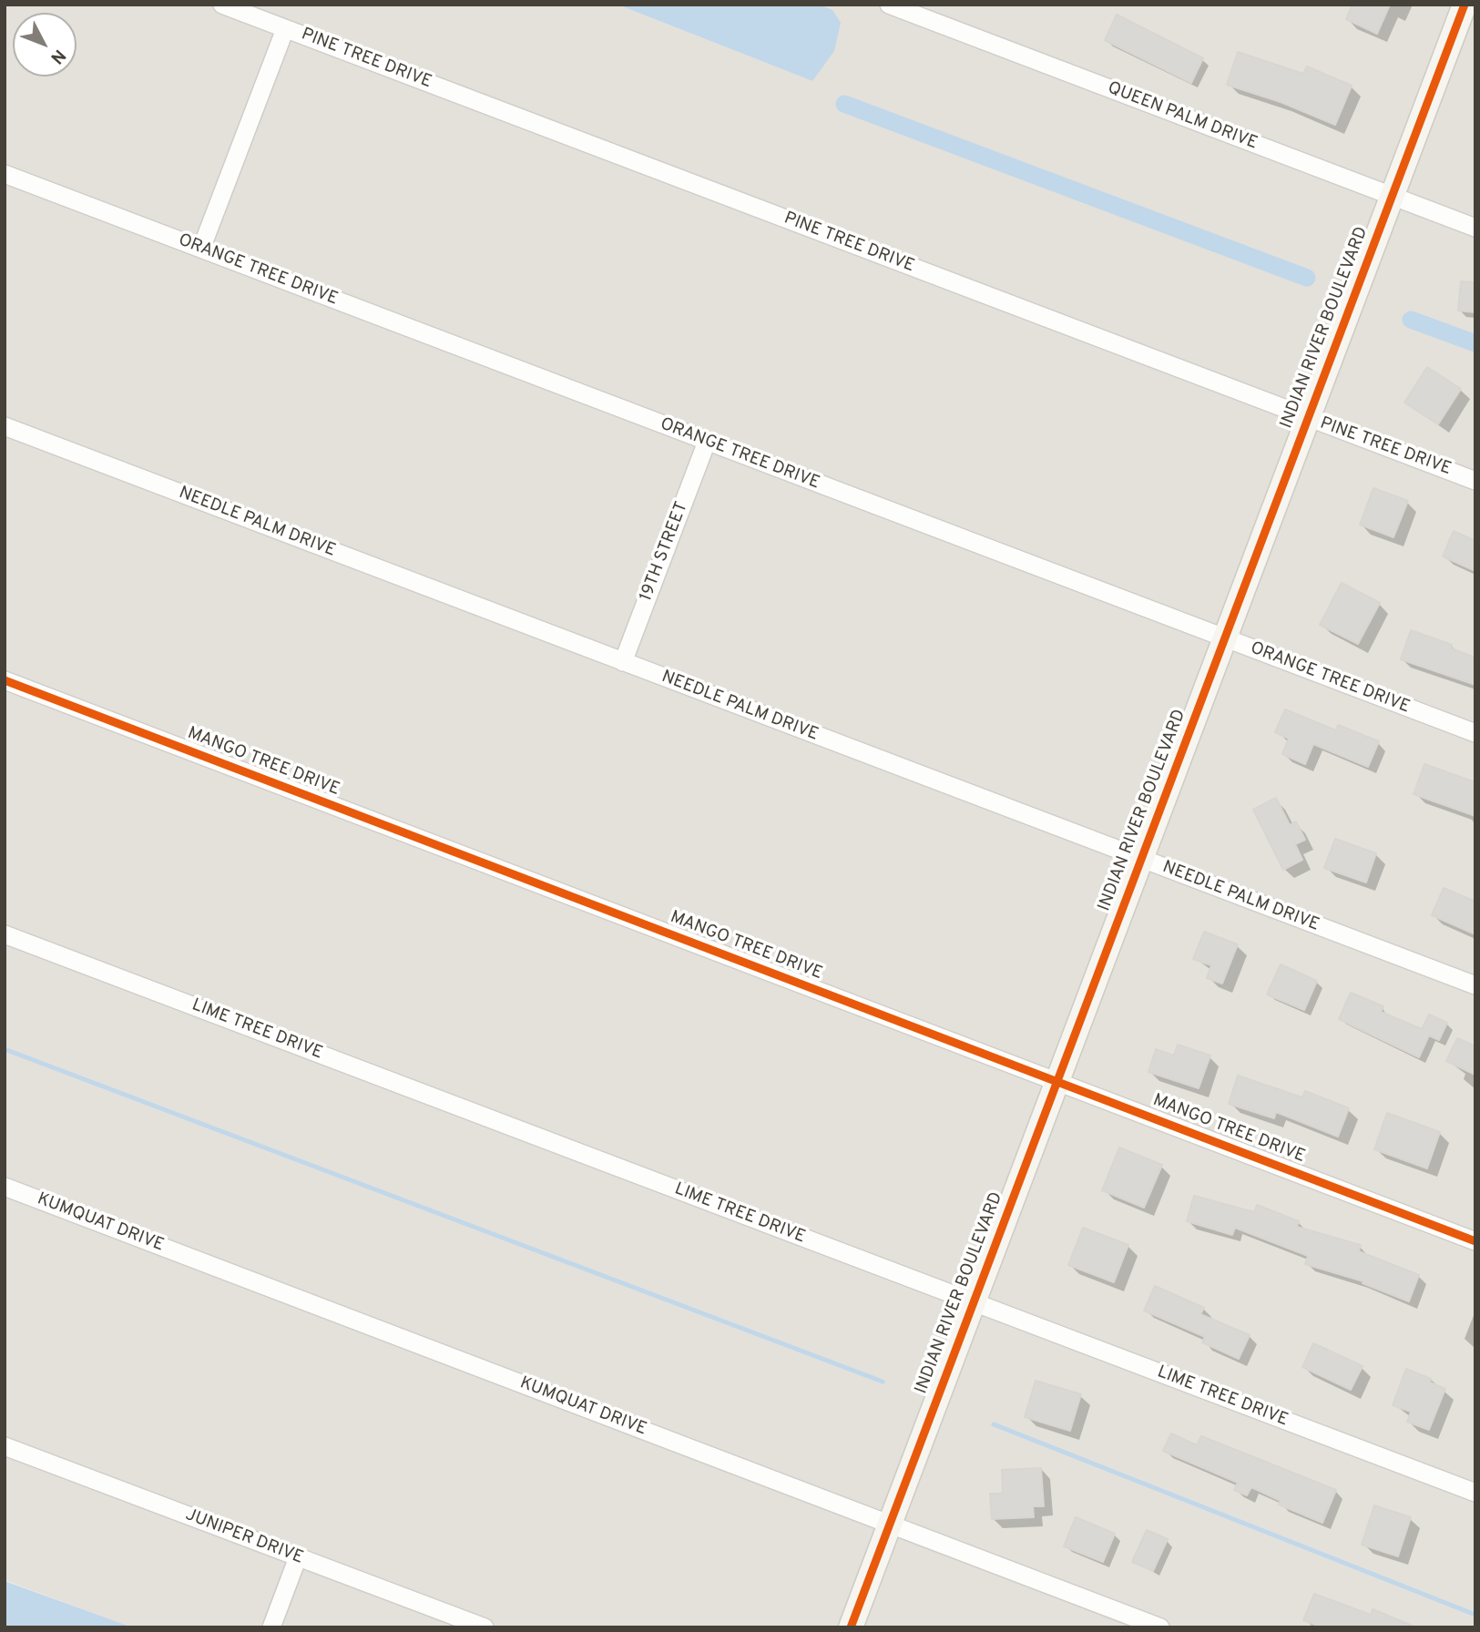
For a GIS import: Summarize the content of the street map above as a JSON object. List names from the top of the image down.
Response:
{
  "streets": {
    "main road": ["INDIAN RIVER BOULEVARD"],
    "street": [
      "PINE TREE DRIVE",
      "QUEEN PALM DRIVE",
      "ORANGE TREE DRIVE",
      "NEEDLE PALM DRIVE",
      "19TH STREET",
      "MANGO TREE DRIVE",
      "LIME TREE DRIVE",
      "KUMQUAT DRIVE",
      "JUNIPER DRIVE"
    ]
  },
  "crossings": [
    ["PINE TREE DRIVE", "INDIAN RIVER BOULEVARD"],
    ["QUEEN PALM DRIVE", "INDIAN RIVER BOULEVARD"],
    ["ORANGE TREE DRIVE", "INDIAN RIVER BOULEVARD"],
    ["ORANGE TREE DRIVE", "19TH STREET"],
    ["INDIAN RIVER BOULEVARD", "NEEDLE PALM DRIVE"],
    ["INDIAN RIVER BOULEVARD", "MANGO TREE DRIVE"],
    ["INDIAN RIVER BOULEVARD", "LIME TREE DRIVE"],
    ["INDIAN RIVER BOULEVARD", "KUMQUAT DRIVE"],
    ["NEEDLE PALM DRIVE", "19TH STREET"]
  ],
  "north": "bottom right"
}
